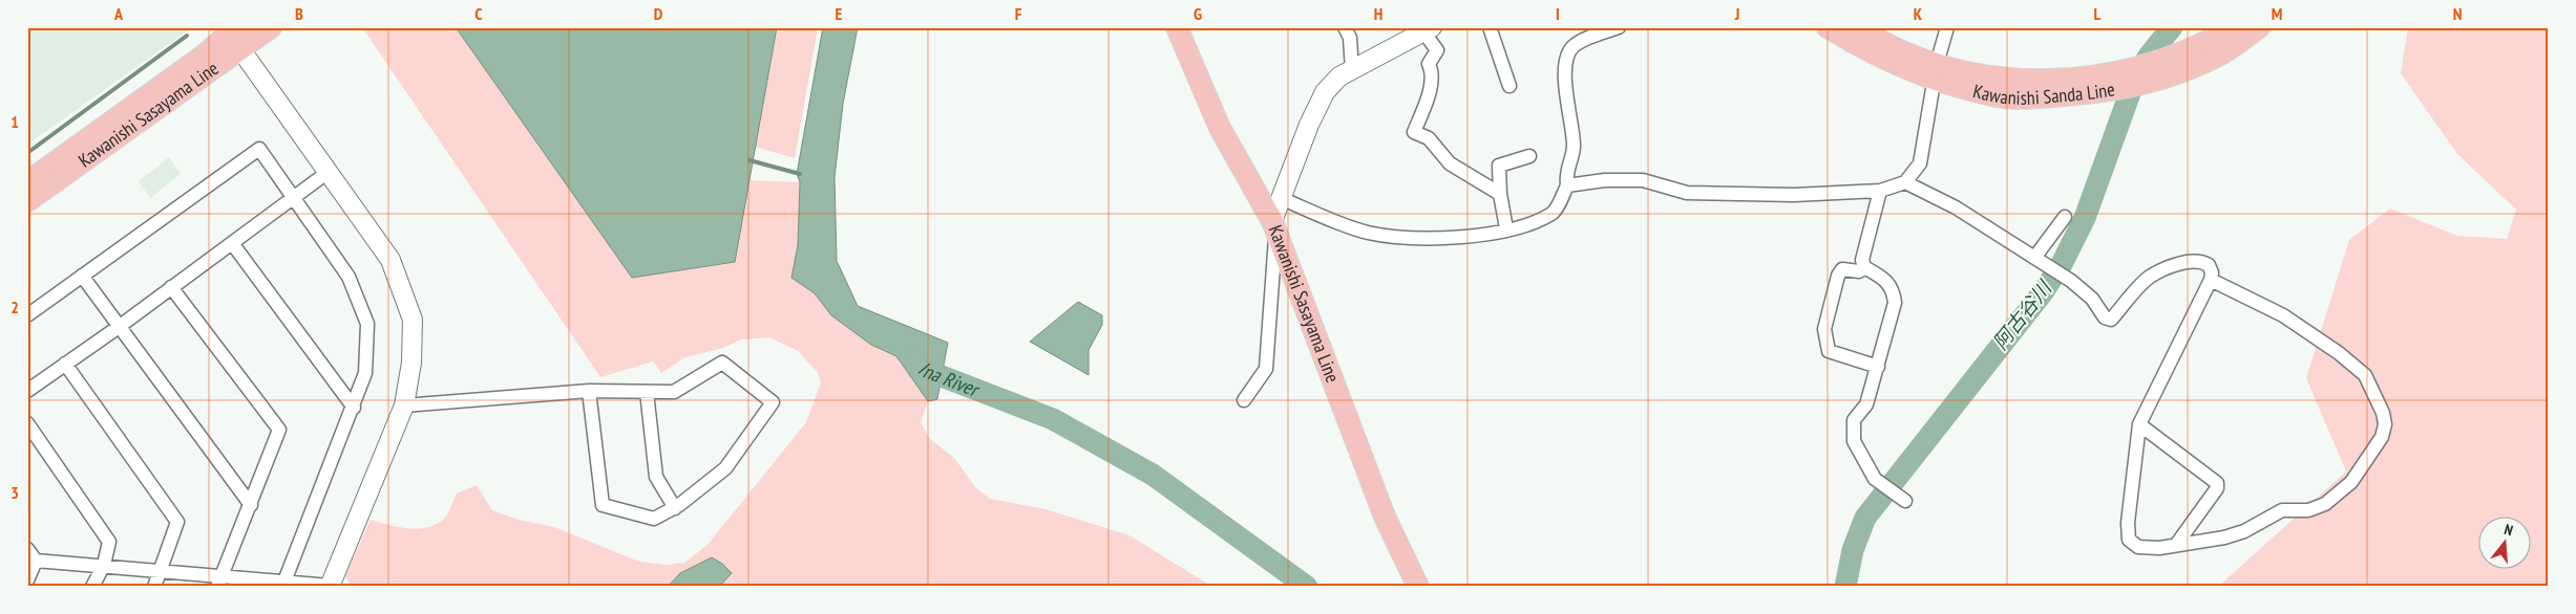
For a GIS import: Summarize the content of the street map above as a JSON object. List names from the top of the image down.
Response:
{
  "streets": {
    "main road": ["Kawanishi Sanda Line", "Kawanishi Sasayama Line"]
  },
  "water": ["阿古谷川", "Ina River"],
  "north": "top",
  "grid": {
    "columns": [
      "A",
      "B",
      "C",
      "D",
      "E",
      "F",
      "G",
      "H",
      "I",
      "J",
      "K",
      "L",
      "M",
      "N"
    ],
    "rows": ["1", "2", "3"]
  }
}
